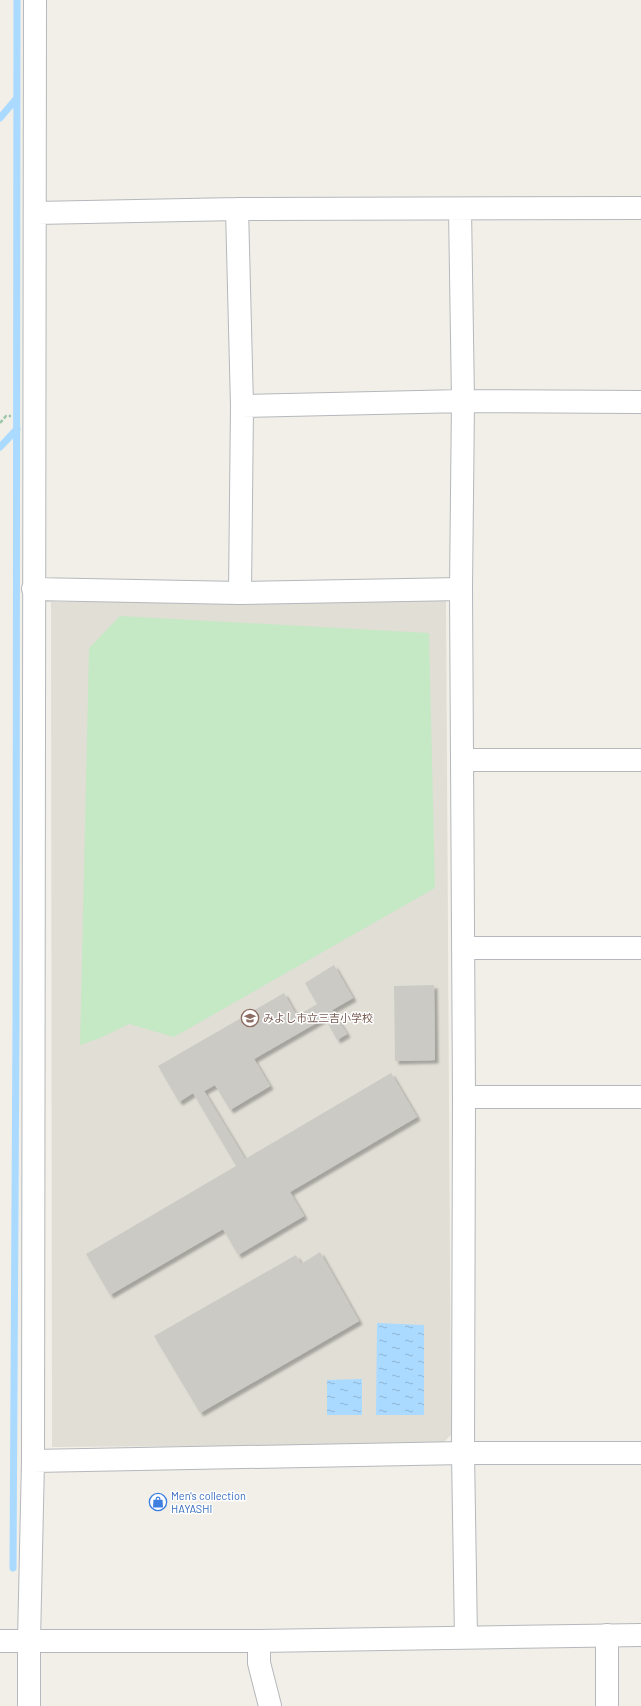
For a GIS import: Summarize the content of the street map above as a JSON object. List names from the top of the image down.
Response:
{
  "places": {
    "school or university": ["みよし市立三吉小学校"],
    "shop": ["Men's collection HAYASHI"]
  }
}
